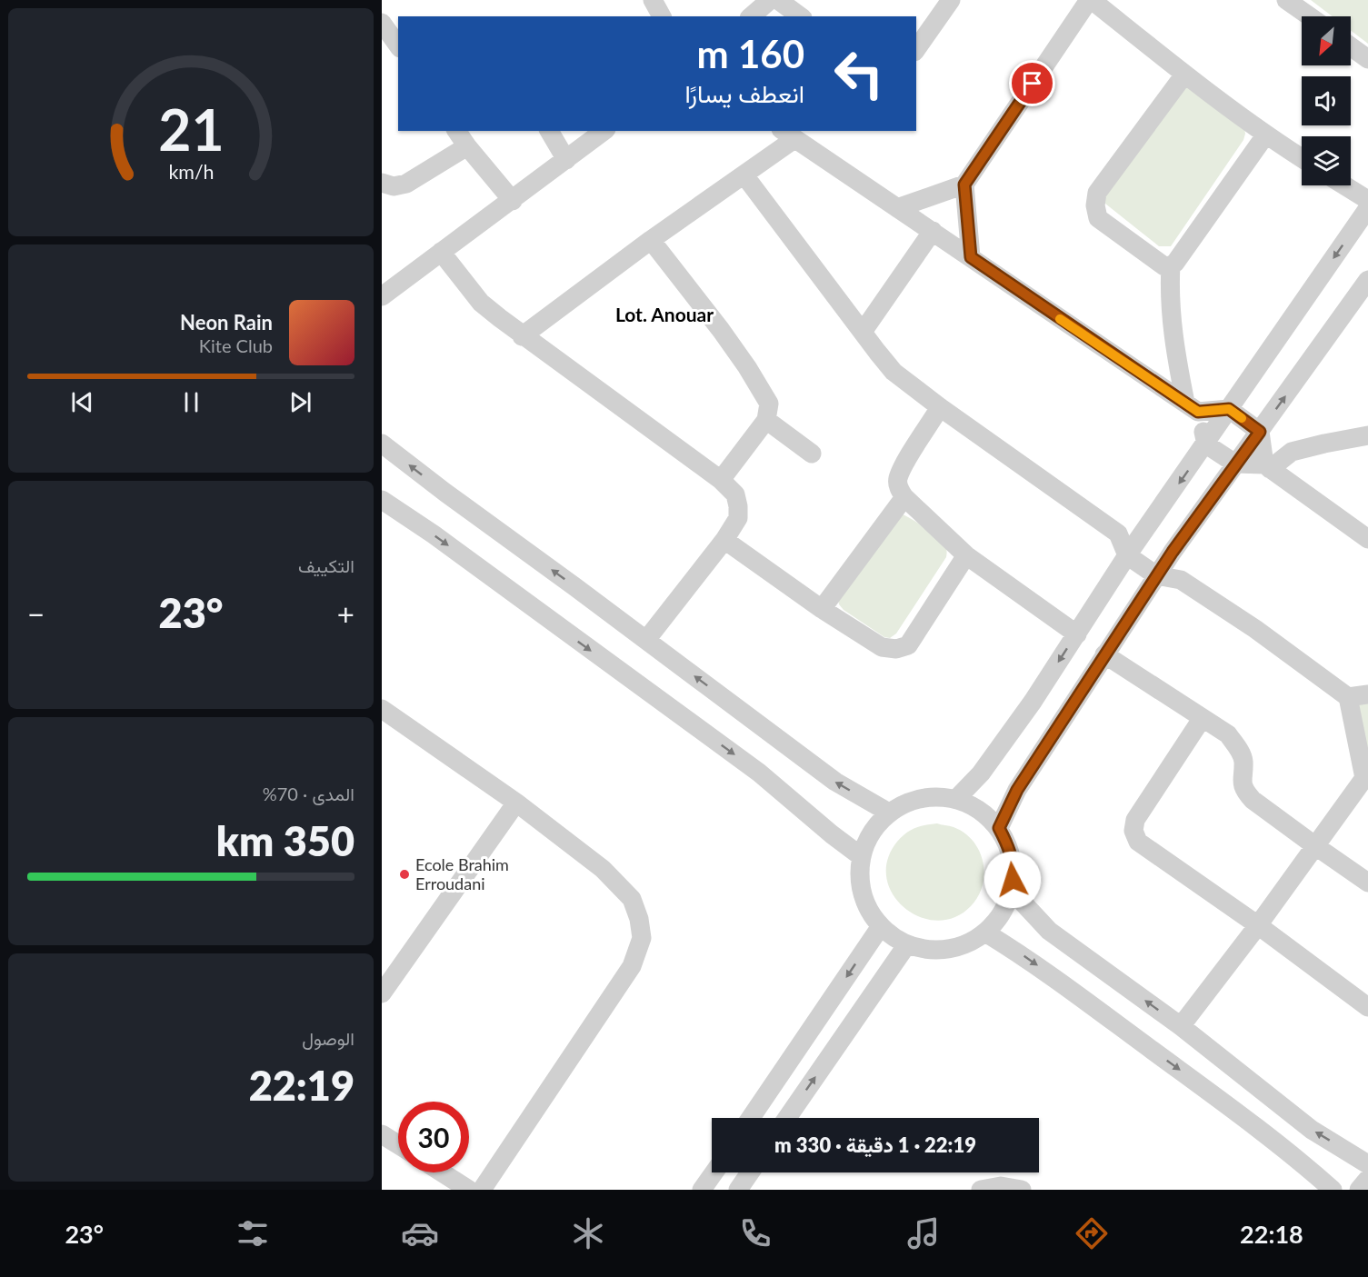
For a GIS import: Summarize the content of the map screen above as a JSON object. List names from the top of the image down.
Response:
{
  "districts": ["Lot. Anouar"],
  "places": ["Ecole Brahim Erroudani"],
  "north": "bottom left",
  "page": {
    "turn": ["160 m", "انعطف يسارًا"],
    "song": ["Neon Rain", "Kite Club"],
    "tile": [
      "التكييف",
      ["المدى · 70%", "350 km"],
      ["الوصول", "22:19"]
    ],
    "heat": ["−", "23°", "+"],
    "limit": "30",
    "trip": "22:19 · 1 دقيقة · 330 m",
    "tabs": ["22:18", "23°"],
    "gauge": ["21", "km/h"]
  }
}
